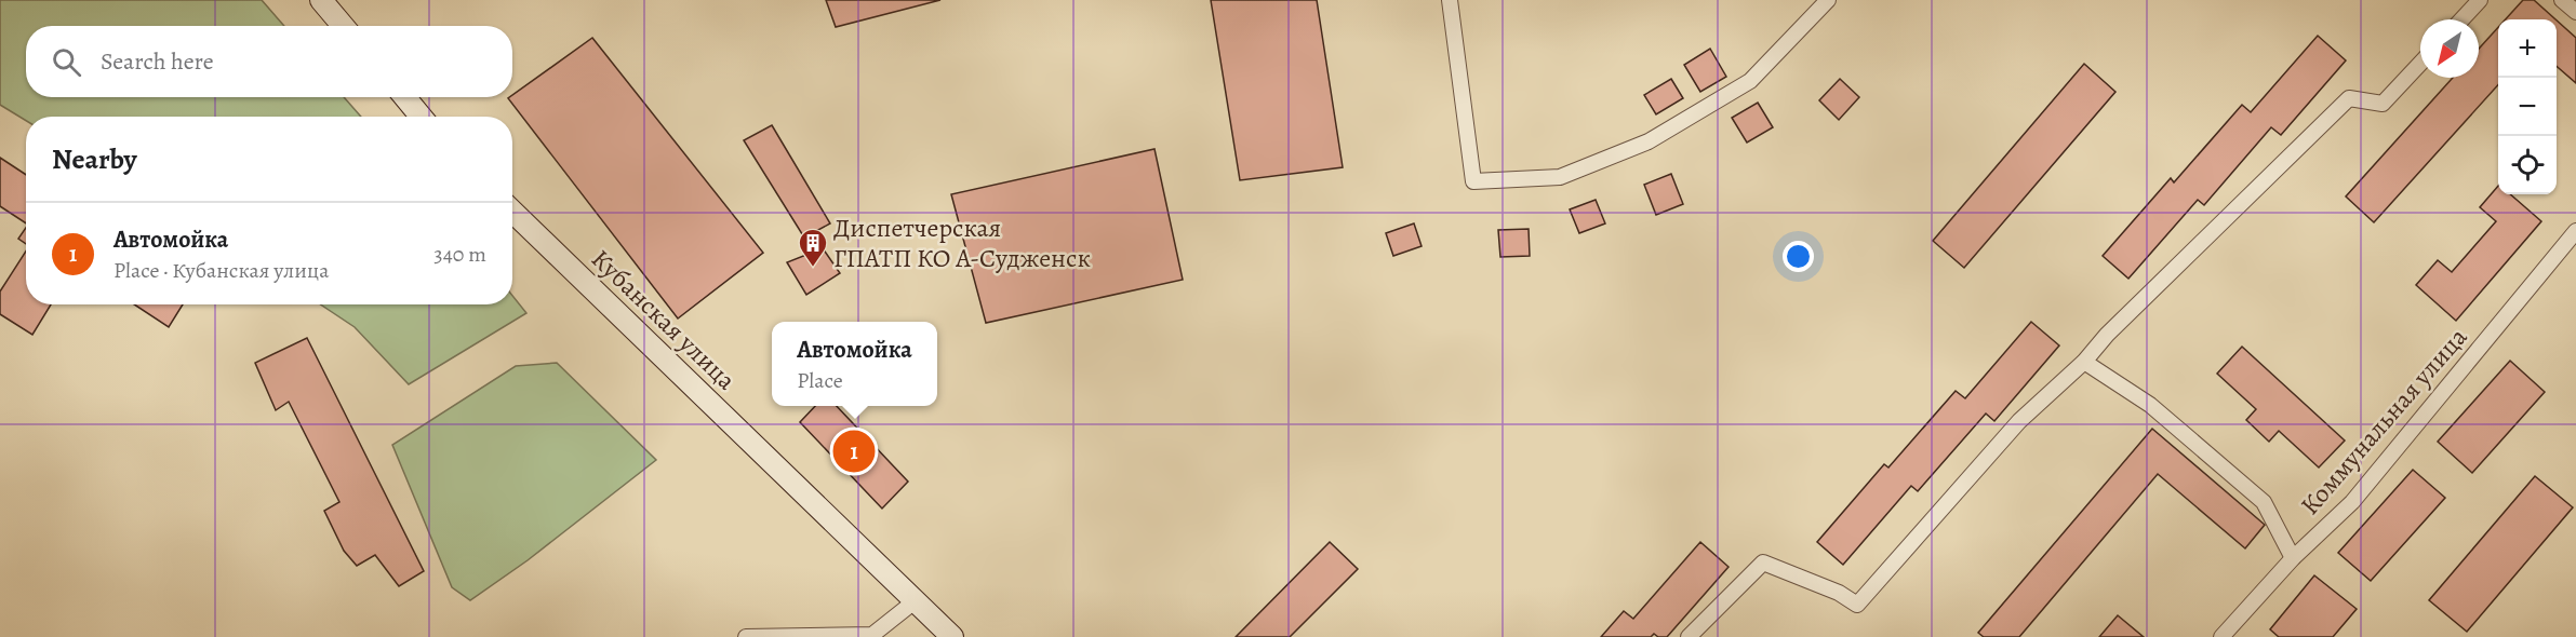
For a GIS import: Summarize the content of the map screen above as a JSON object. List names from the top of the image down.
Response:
{
  "streets": {
    "street": ["Кубанская улица", "Коммунальная улица"]
  },
  "places": {
    "building": ["Диспетчерская ГПАТП КО А-Судженск"]
  },
  "north": "bottom left",
  "page": {
    "map_buttons": ["+", "−"],
    "search": "Search here",
    "heading": "Nearby",
    "list": [
      {
        "mark": "1",
        "name": "Автомойка",
        "note": "Place · Кубанская улица",
        "value": "340 m"
      }
    ],
    "popup": ["Автомойка", "Place"],
    "pins": "1"
  }
}
